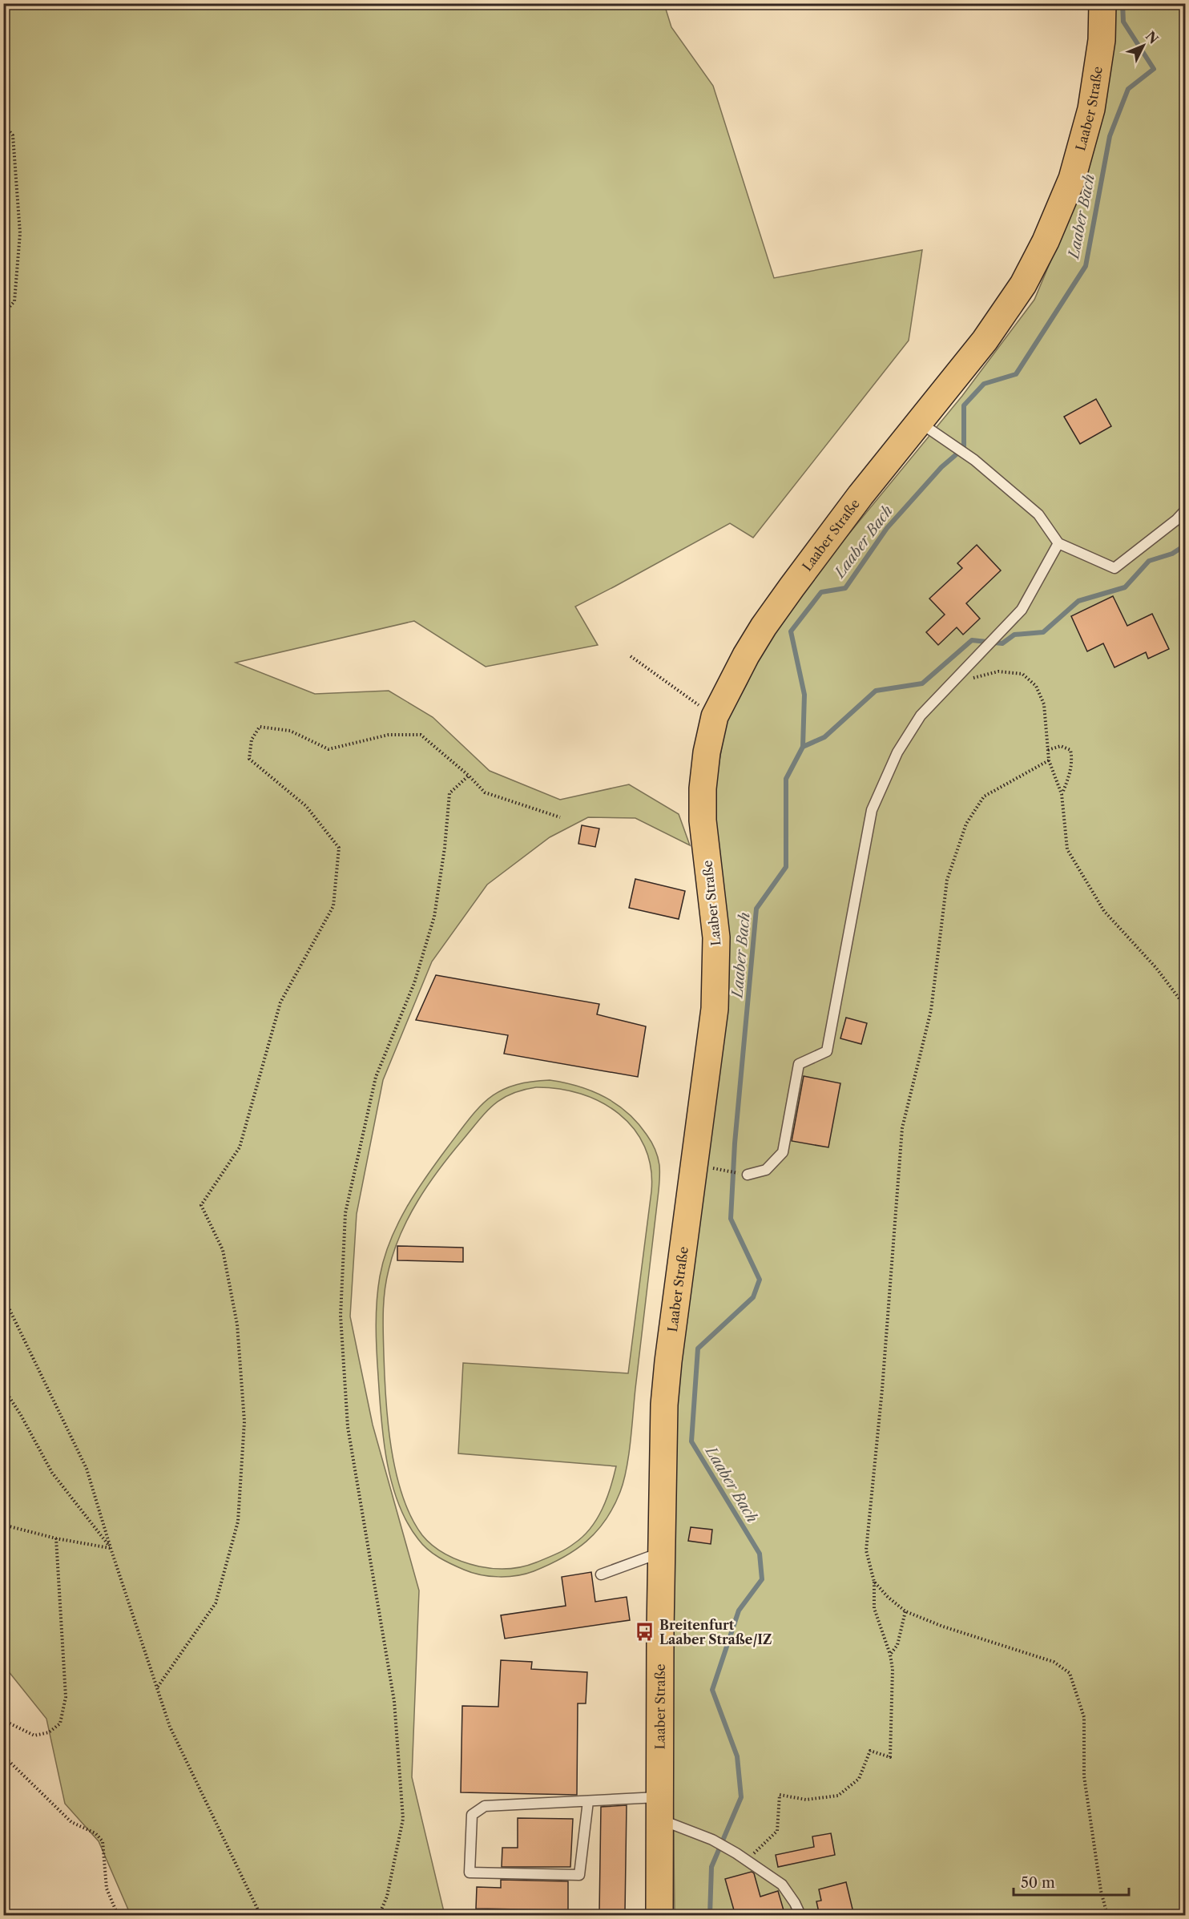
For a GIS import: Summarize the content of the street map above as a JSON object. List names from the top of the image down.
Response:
{
  "streets": {
    "main road": ["Laaber Straße"]
  },
  "water": ["Laaber Bach"],
  "places": {
    "bus stop": ["Breitenfurt Laaber Straße/IZ"]
  },
  "scale_bar": "50 m",
  "north": "top right"
}
